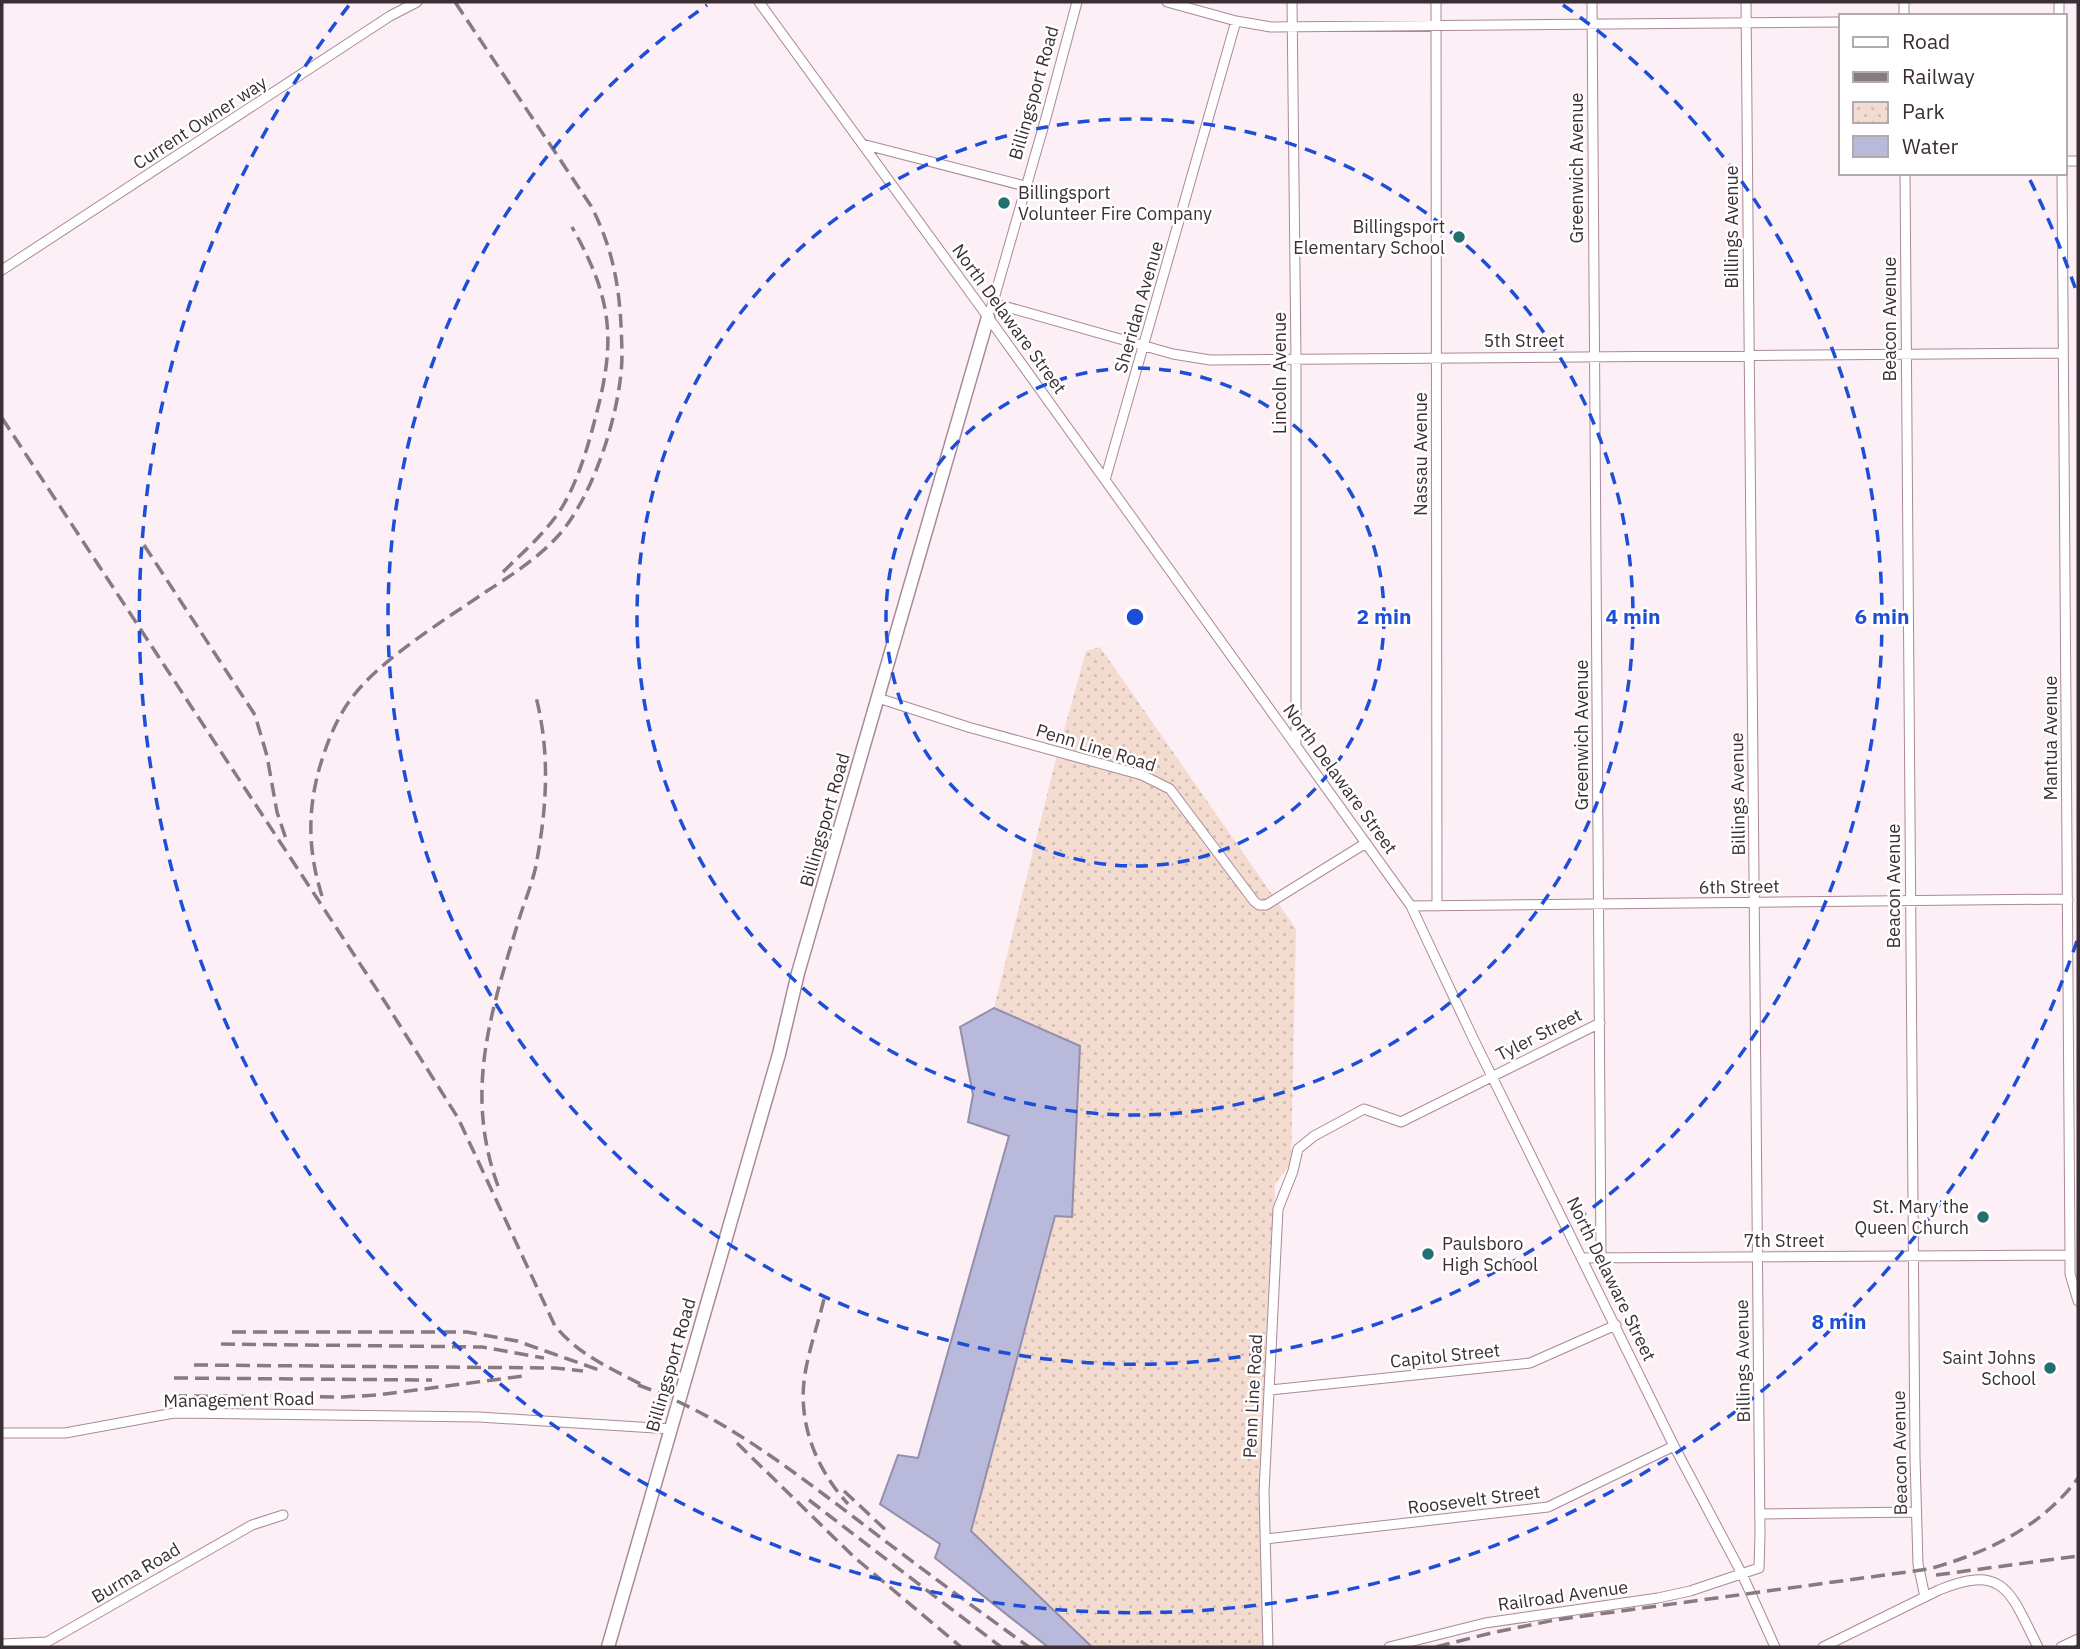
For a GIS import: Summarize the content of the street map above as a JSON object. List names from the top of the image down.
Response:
{
  "streets": {
    "street": [
      "Billingsport Road",
      "Current Owner way",
      "Greenwich Avenue",
      "Billings Avenue",
      "Sheridan Avenue",
      "North Delaware Street",
      "Beacon Avenue",
      "5th Street",
      "Lincoln Avenue",
      "Nassau Avenue",
      "Mantua Avenue",
      "Penn Line Road",
      "6th Street",
      "Tyler Street",
      "7th Street",
      "Capitol Street",
      "Management Road",
      "Roosevelt Street",
      "Burma Road",
      "Railroad Avenue"
    ]
  },
  "crossings": [
    ["Billingsport Road", "North Delaware Street"],
    ["Billingsport Road", "5th Street"],
    ["Billingsport Road", "Penn Line Road"],
    ["Billingsport Road", "Management Road"],
    ["Greenwich Avenue", "5th Street"],
    ["Greenwich Avenue", "6th Street"],
    ["Greenwich Avenue", "Tyler Street"],
    ["Greenwich Avenue", "7th Street"],
    ["Billings Avenue", "North Delaware Street"],
    ["Billings Avenue", "5th Street"],
    ["Billings Avenue", "6th Street"],
    ["Billings Avenue", "7th Street"],
    ["Billings Avenue", "Railroad Avenue"],
    ["Sheridan Avenue", "North Delaware Street"],
    ["Sheridan Avenue", "5th Street"],
    ["North Delaware Street", "Lincoln Avenue"],
    ["North Delaware Street", "Penn Line Road"],
    ["North Delaware Street", "6th Street"],
    ["North Delaware Street", "Tyler Street"],
    ["North Delaware Street", "7th Street"],
    ["North Delaware Street", "Capitol Street"],
    ["North Delaware Street", "Roosevelt Street"],
    ["North Delaware Street", "Railroad Avenue"],
    ["Beacon Avenue", "5th Street"],
    ["Beacon Avenue", "6th Street"],
    ["Beacon Avenue", "7th Street"],
    ["5th Street", "Lincoln Avenue"],
    ["5th Street", "Nassau Avenue"],
    ["5th Street", "Mantua Avenue"],
    ["Nassau Avenue", "6th Street"],
    ["Mantua Avenue", "6th Street"],
    ["Mantua Avenue", "7th Street"],
    ["Penn Line Road", "Tyler Street"],
    ["Penn Line Road", "Capitol Street"],
    ["Penn Line Road", "Roosevelt Street"]
  ],
  "places": [
    "Billingsport Volunteer Fire Company",
    "Billingsport Elementary School",
    "St. Mary the Queen Church",
    "Paulsboro High School",
    "Saint Johns School"
  ],
  "legend": [
    "Road",
    "Railway",
    "Park",
    "Water"
  ],
  "rings": [
    "2 min",
    "4 min",
    "6 min",
    "8 min"
  ]
}
